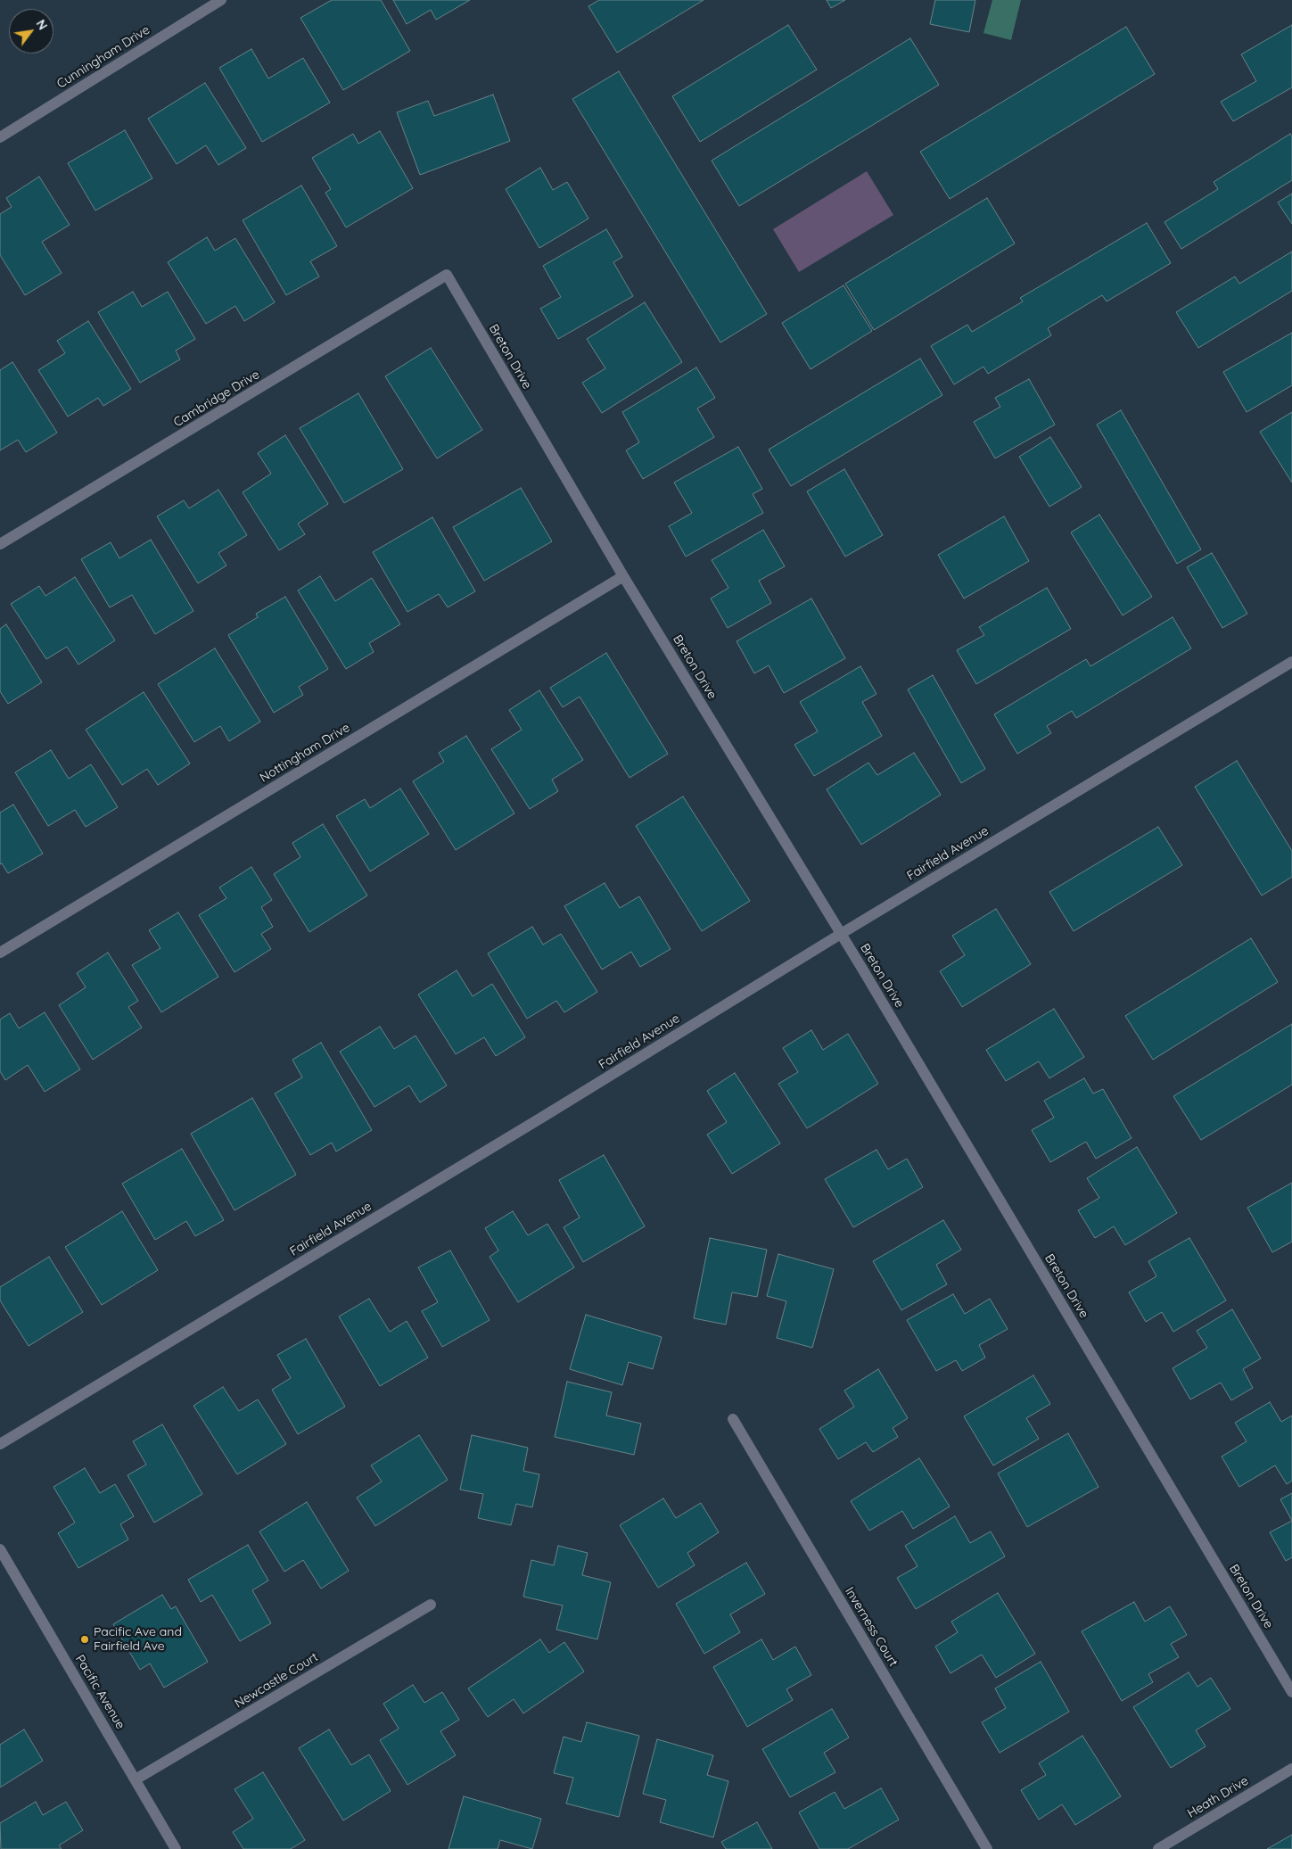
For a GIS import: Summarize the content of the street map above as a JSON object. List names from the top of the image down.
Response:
{
  "streets": {
    "street": [
      "Cunningham Drive",
      "Breton Drive",
      "Cambridge Drive",
      "Nottingham Drive",
      "Fairfield Avenue",
      "Inverness Court",
      "Newcastle Court",
      "Pacific Avenue",
      "Heath Drive"
    ]
  },
  "crossings": [
    ["Breton Drive", "Cambridge Drive"],
    ["Breton Drive", "Nottingham Drive"],
    ["Breton Drive", "Fairfield Avenue"],
    ["Newcastle Court", "Pacific Avenue"]
  ],
  "places": ["Pacific Ave and Fairfield Ave"],
  "north": "top right"
}
